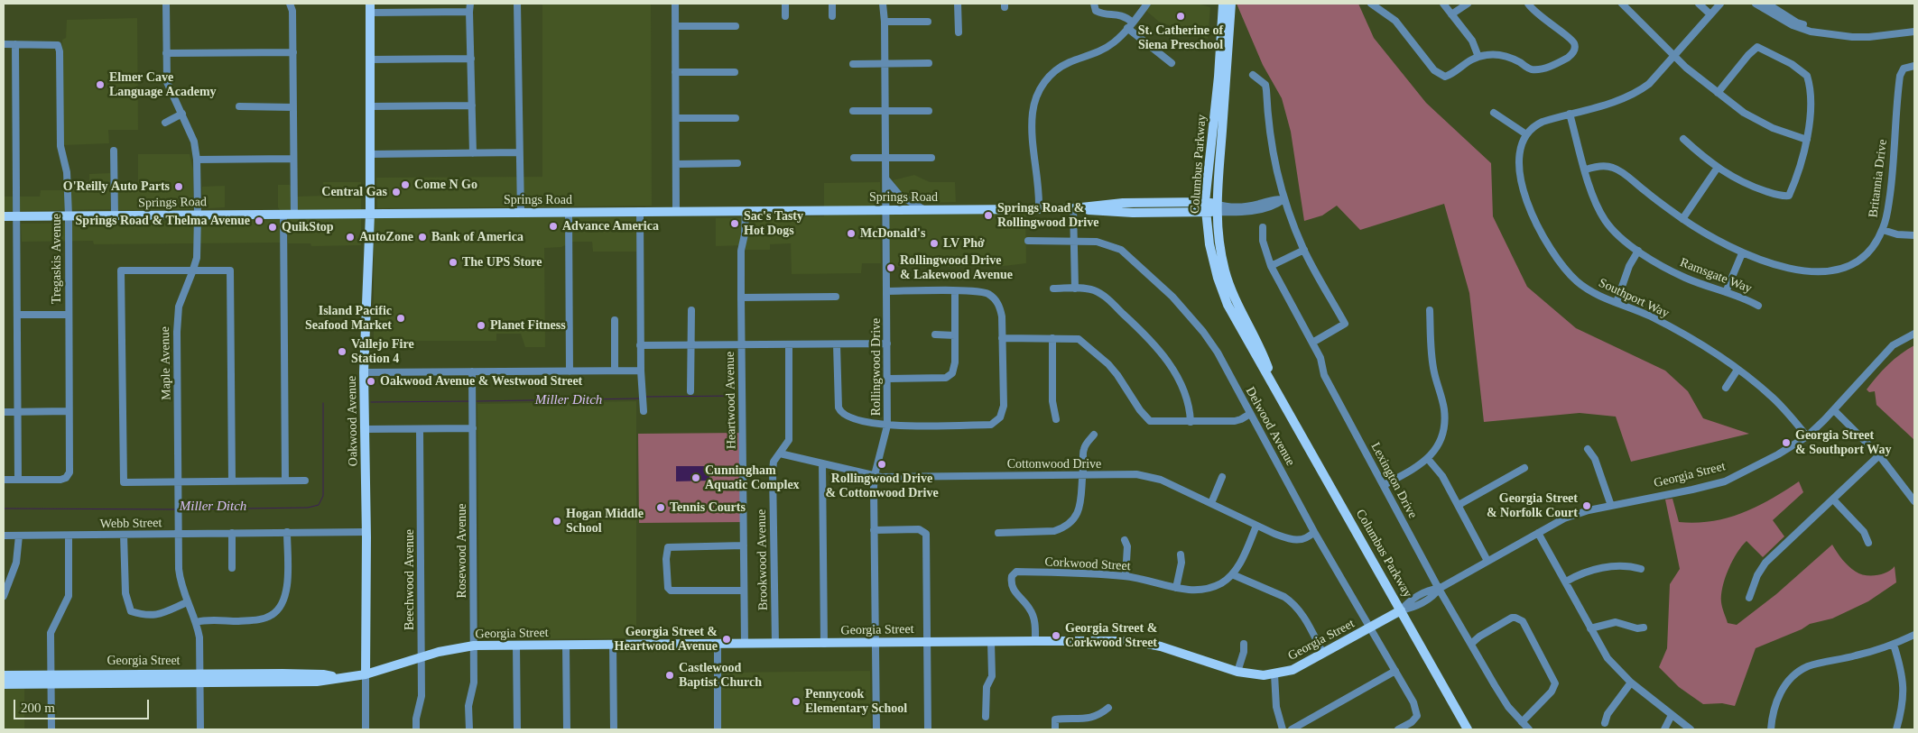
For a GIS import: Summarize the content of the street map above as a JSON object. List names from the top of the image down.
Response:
{
  "streets": {
    "main road": [
      "Columbus Parkway",
      "Springs Road",
      "Oakwood Avenue",
      "Georgia Street"
    ],
    "street": [
      "Britannia Drive",
      "Tregaskis Avenue",
      "Ramsgate Way",
      "Southport Way",
      "Maple Avenue",
      "Rollingwood Drive",
      "Heartwood Avenue",
      "Delwood Avenue",
      "Cottonwood Drive",
      "Lexington Drive",
      "Webb Street",
      "Rosewood Avenue",
      "Brookwood Avenue",
      "Corkwood Street",
      "Beechwood Avenue"
    ]
  },
  "crossings": [
    ["Columbus Parkway", "Springs Road"],
    ["Columbus Parkway", "Georgia Street"],
    ["Britannia Drive", "Ramsgate Way"],
    ["Springs Road", "Tregaskis Avenue"],
    ["Springs Road", "Maple Avenue"],
    ["Springs Road", "Rollingwood Drive"],
    ["Springs Road", "Heartwood Avenue"],
    ["Springs Road", "Oakwood Avenue"],
    ["Southport Way", "Georgia Street"],
    ["Maple Avenue", "Georgia Street"],
    ["Maple Avenue", "Webb Street"],
    ["Rollingwood Drive", "Cottonwood Drive"],
    ["Rollingwood Drive", "Georgia Street"],
    ["Heartwood Avenue", "Georgia Street"],
    ["Oakwood Avenue", "Georgia Street"],
    ["Oakwood Avenue", "Webb Street"],
    ["Delwood Avenue", "Cottonwood Drive"],
    ["Delwood Avenue", "Georgia Street"],
    ["Cottonwood Drive", "Brookwood Avenue"],
    ["Cottonwood Drive", "Corkwood Street"],
    ["Georgia Street", "Lexington Drive"],
    ["Georgia Street", "Rosewood Avenue"],
    ["Georgia Street", "Brookwood Avenue"],
    ["Georgia Street", "Corkwood Street"],
    ["Georgia Street", "Beechwood Avenue"]
  ],
  "water": ["Miller Ditch"],
  "places": [
    "St. Catherine of Siena Preschool",
    "Elmer Cave Language Academy",
    "Come N Go",
    "O'Reilly Auto Parts",
    "Central Gas",
    "Springs Road & Rollingwood Drive",
    "Springs Road & Thelma Avenue",
    "Sac's Tasty Hot Dogs",
    "Advance America",
    "QuikStop",
    "McDonald's",
    "AutoZone",
    "Bank of America",
    "LV Phở",
    "The UPS Store",
    "Rollingwood Drive & Lakewood Avenue",
    "Island Pacific Seafood Market",
    "Planet Fitness",
    "Vallejo Fire Station 4",
    "Oakwood Avenue & Westwood Street",
    "Georgia Street & Southport Way",
    "Rollingwood Drive & Cottonwood Drive",
    "Cunningham Aquatic Complex",
    "Georgia Street & Norfolk Court",
    "Tennis Courts",
    "Hogan Middle School",
    "Georgia Street & Corkwood Street",
    "Georgia Street & Heartwood Avenue",
    "Castlewood Baptist Church",
    "Pennycook Elementary School"
  ],
  "scale_bar": "200 m"
}
